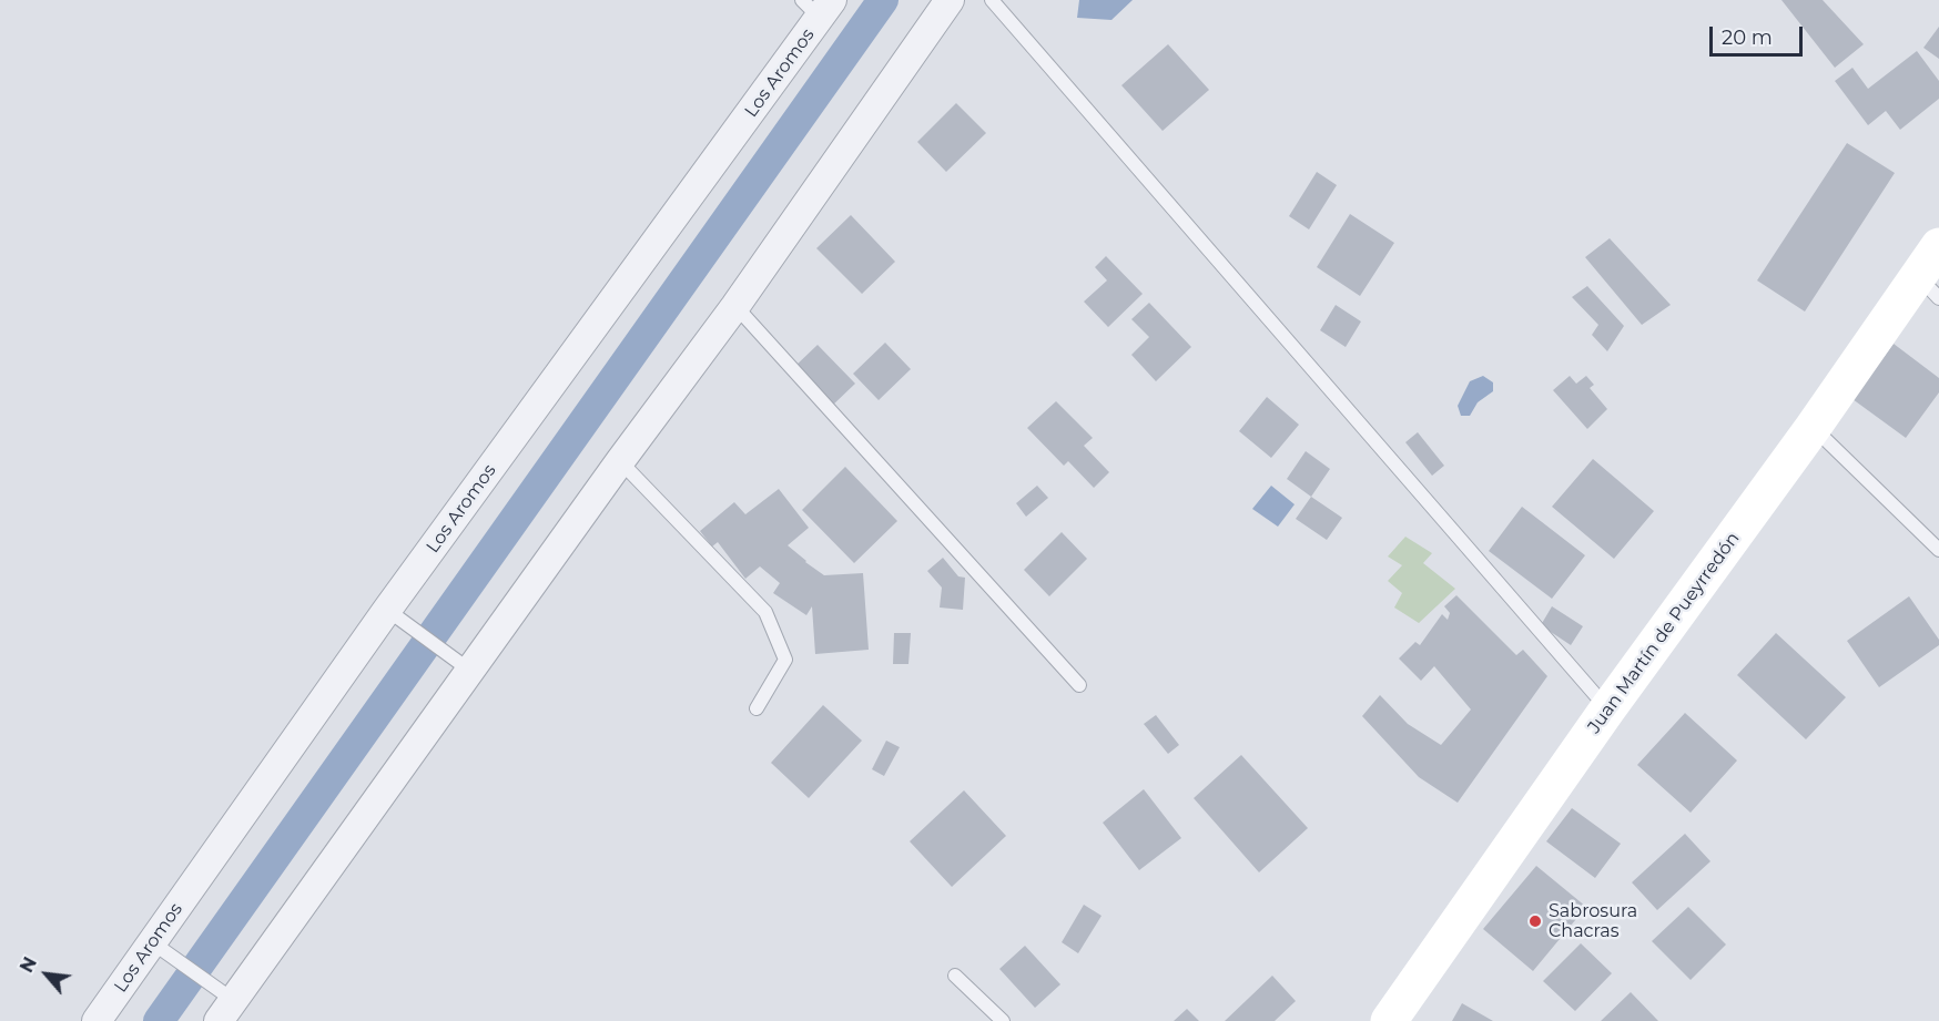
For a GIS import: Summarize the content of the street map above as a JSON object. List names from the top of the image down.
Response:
{
  "streets": {
    "main road": ["Juan Martín de Pueyrredón"],
    "street": ["Los Aromos"]
  },
  "places": ["Sabrosura Chacras"],
  "scale_bar": "20 m",
  "north": "top left"
}
